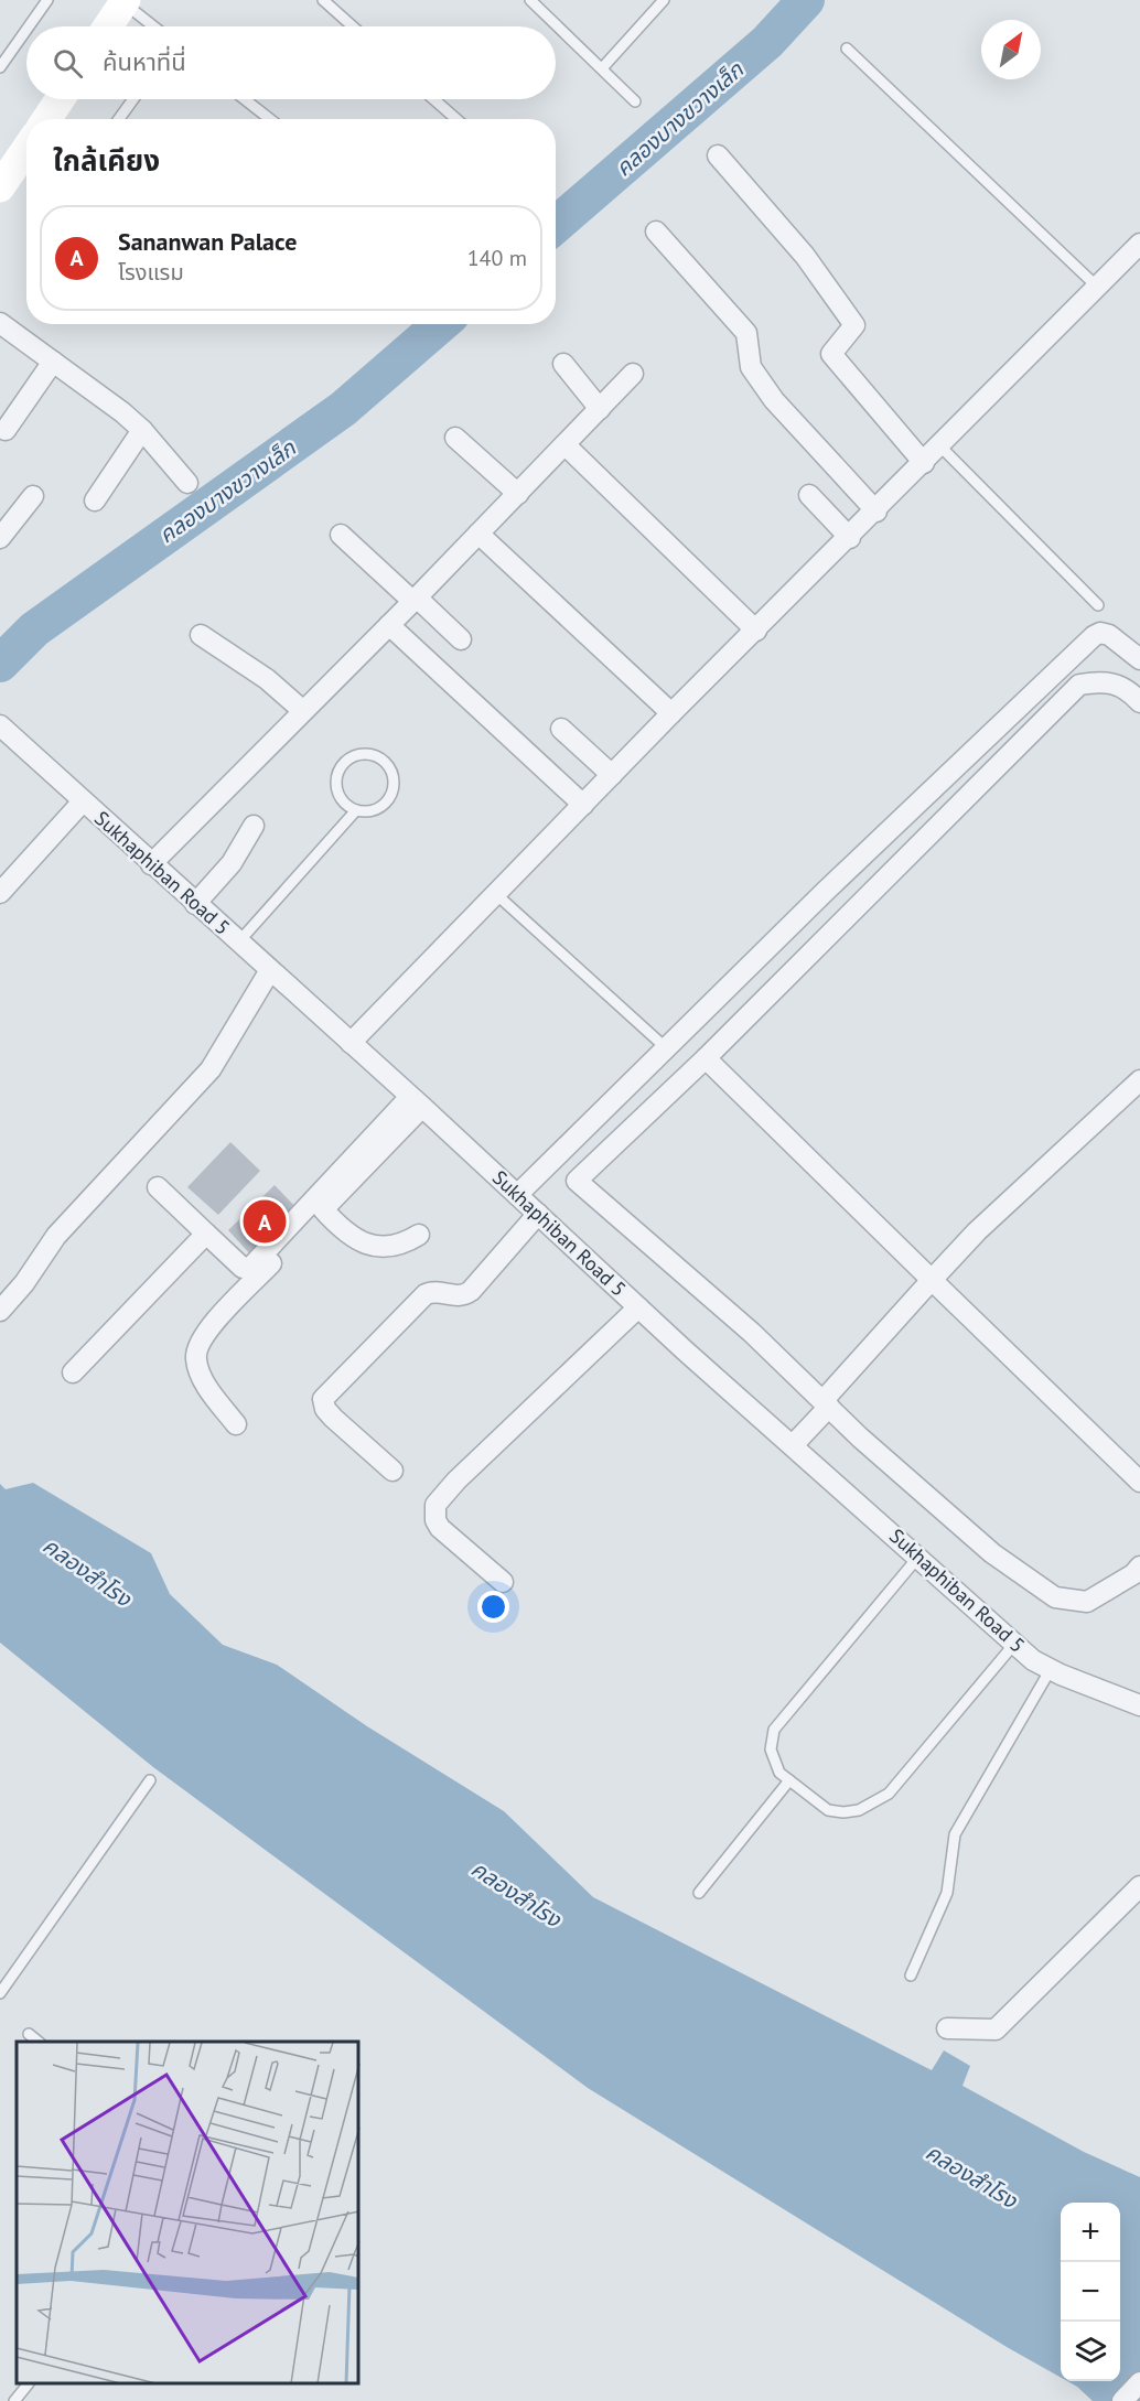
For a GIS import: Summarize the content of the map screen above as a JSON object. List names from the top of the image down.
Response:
{
  "streets": {
    "street": ["Sukhaphiban Road 5"]
  },
  "water": ["คลองบางขวางเล็ก", "คลองสำโรง"],
  "north": "top right",
  "page": {
    "search": "ค้นหาที่นี่",
    "heading": "ใกล้เคียง",
    "list": [
      {
        "mark": "A",
        "name": "Sananwan Palace",
        "note": "โรงแรม",
        "value": "140 m"
      }
    ],
    "pins": "A",
    "map_buttons": ["+", "−"]
  }
}
